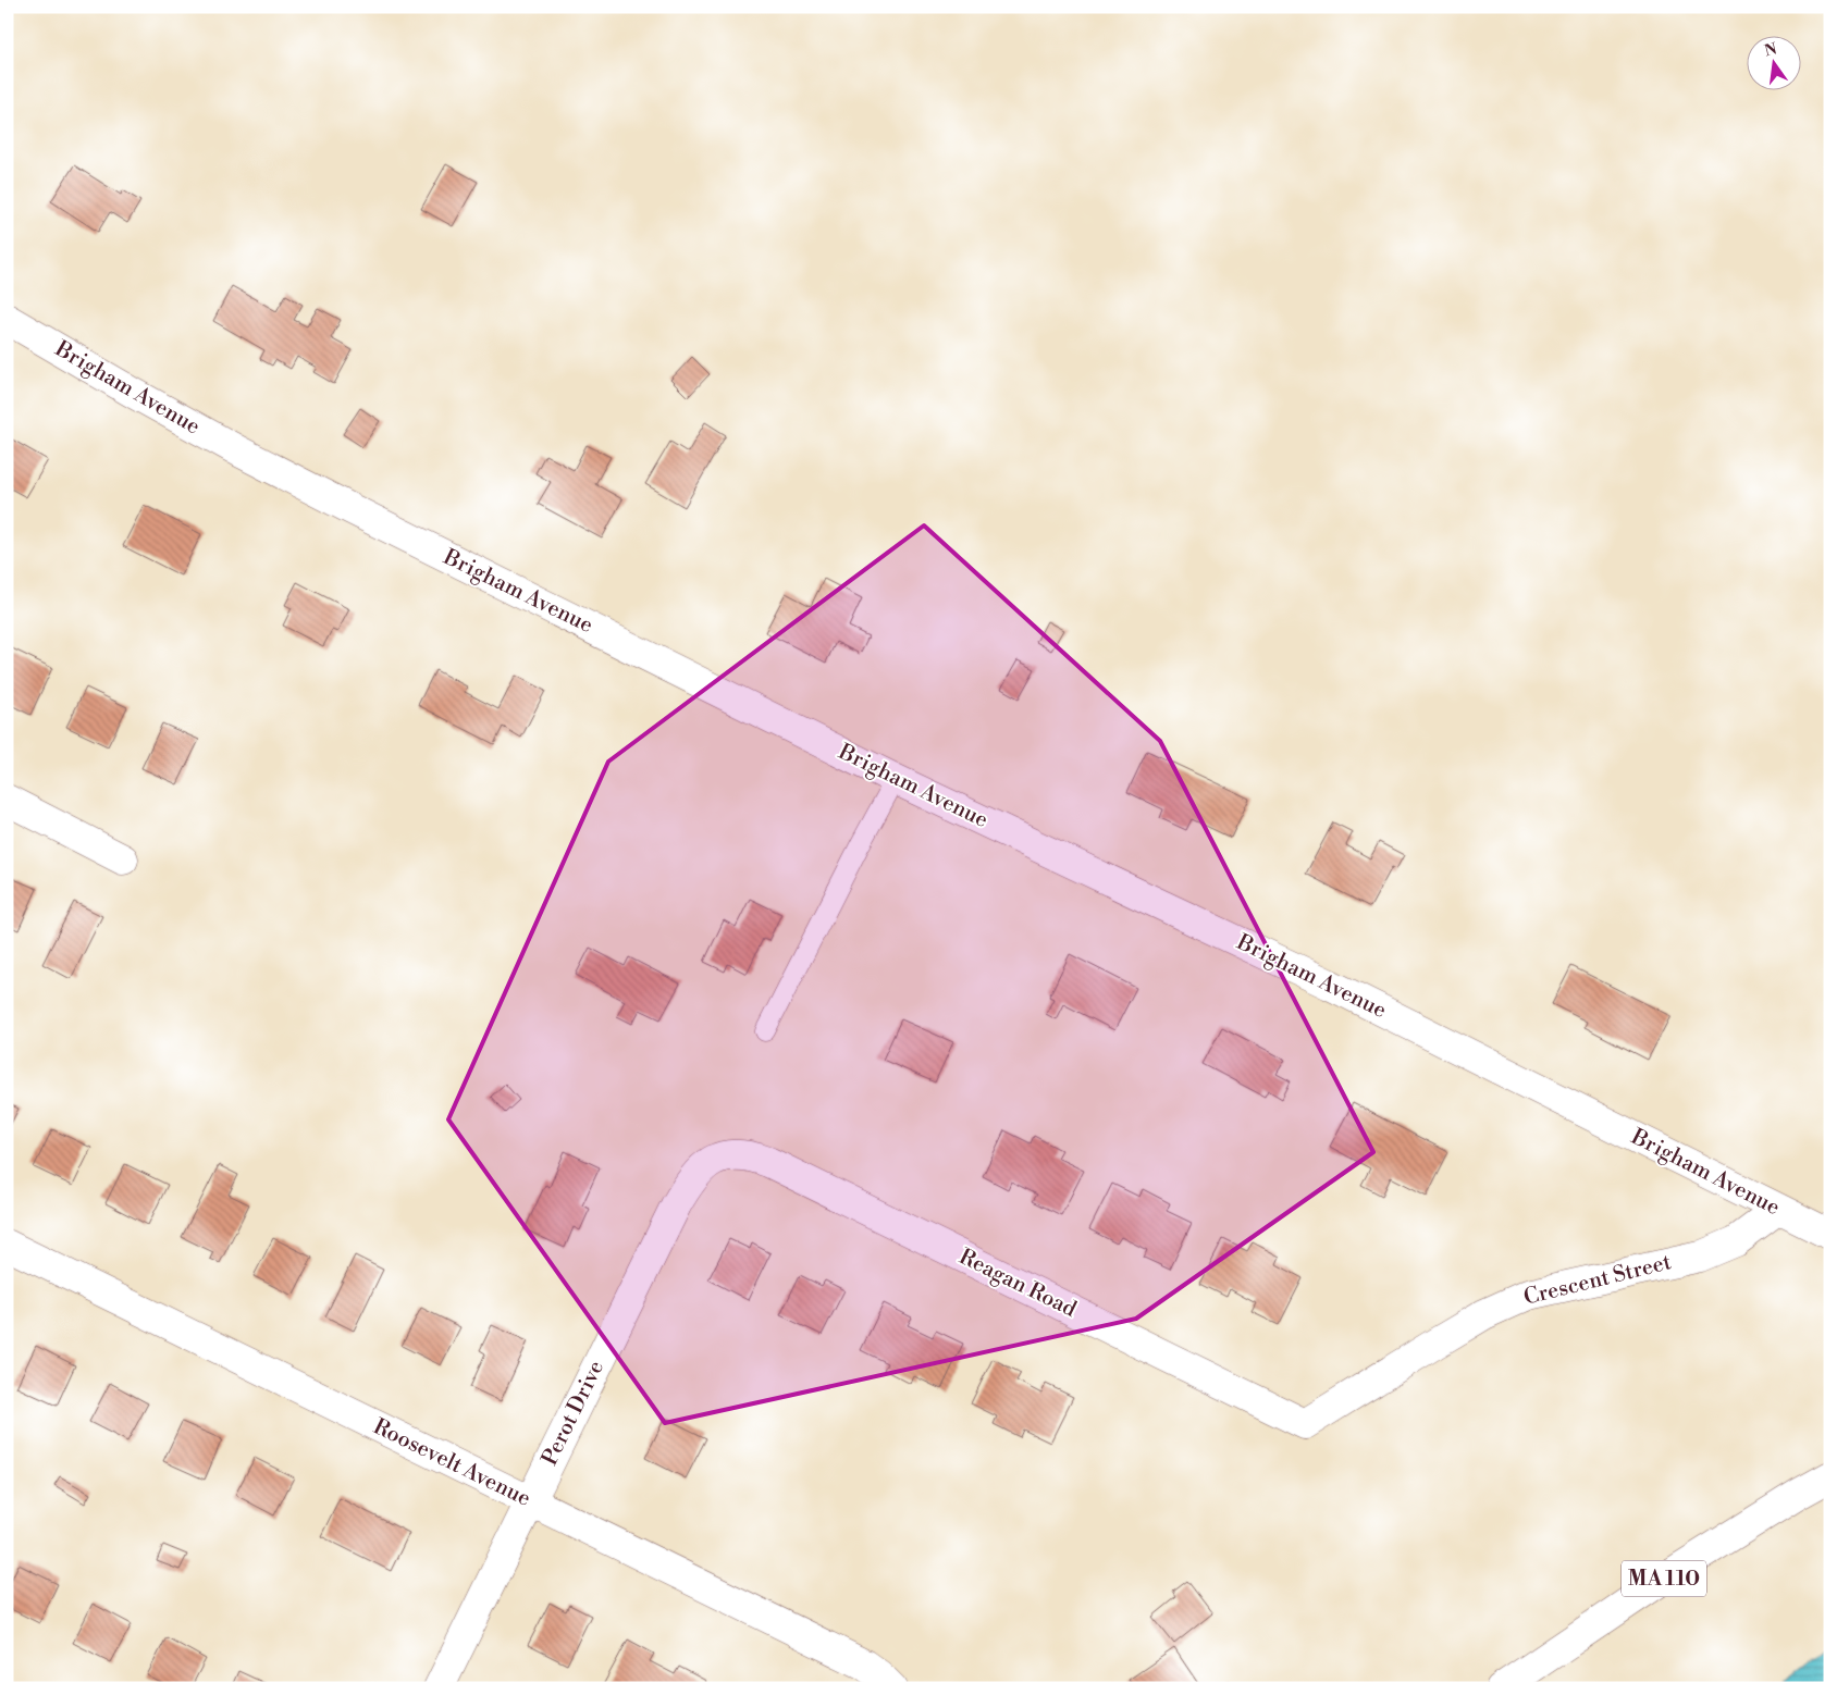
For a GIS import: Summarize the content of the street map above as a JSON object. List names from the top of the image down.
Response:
{
  "streets": {
    "street": [
      "Brigham Avenue",
      "Crescent Street",
      "Reagan Road",
      "Perot Drive",
      "Roosevelt Avenue",
      "MA 110"
    ]
  },
  "crossings": [
    ["Brigham Avenue", "Crescent Street"],
    ["Crescent Street", "Reagan Road"],
    ["Reagan Road", "Perot Drive"],
    ["Perot Drive", "Roosevelt Avenue"]
  ],
  "north": "top"
}
